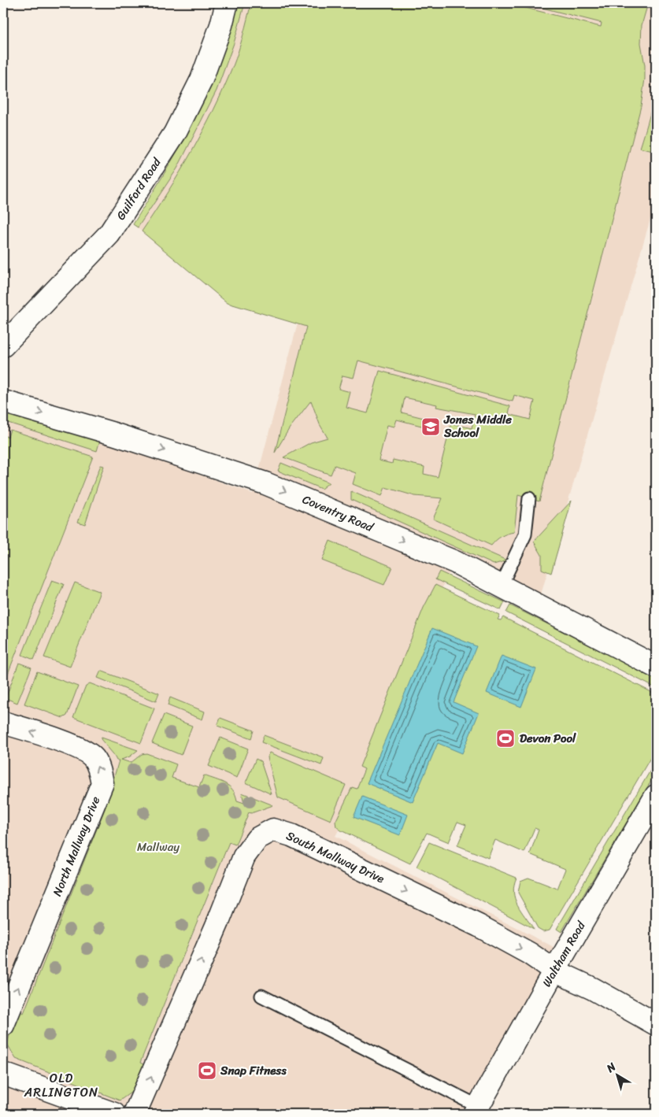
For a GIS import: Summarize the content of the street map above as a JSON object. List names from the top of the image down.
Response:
{
  "streets": {
    "street": [
      "Guilford Road",
      "Coventry Road",
      "North Mallway Drive",
      "South Mallway Drive",
      "Waltham Road"
    ]
  },
  "crossings": [
    ["South Mallway Drive", "Waltham Road"]
  ],
  "one_way": ["Coventry Road"],
  "districts": ["OLD ARLINGTON"],
  "parks": ["Mallway"],
  "places": {
    "school or university": ["Jones Middle School"],
    "sports": ["Devon Pool", "Snap Fitness"]
  },
  "north": "top left"
}
